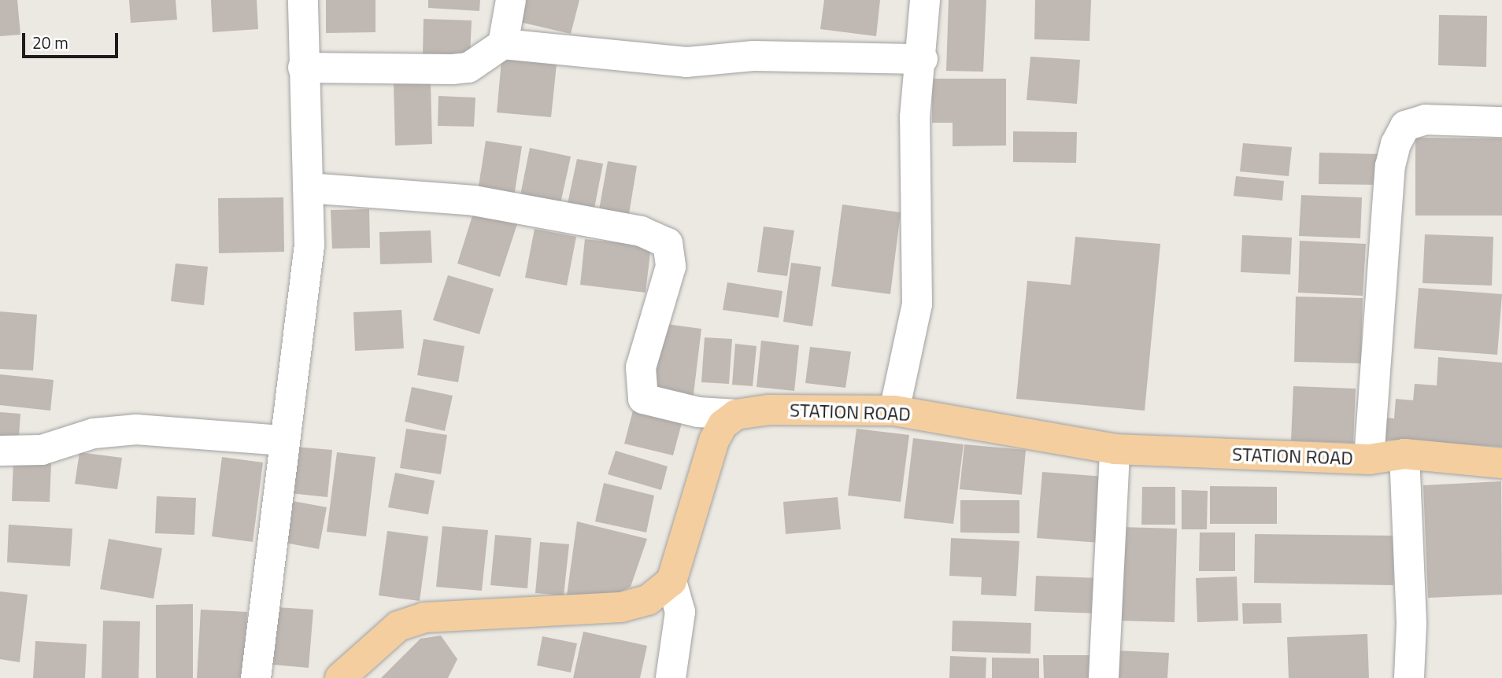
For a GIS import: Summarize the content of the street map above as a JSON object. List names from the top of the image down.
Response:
{
  "streets": {
    "main road": ["STATION ROAD"]
  },
  "scale_bar": "20 m"
}
